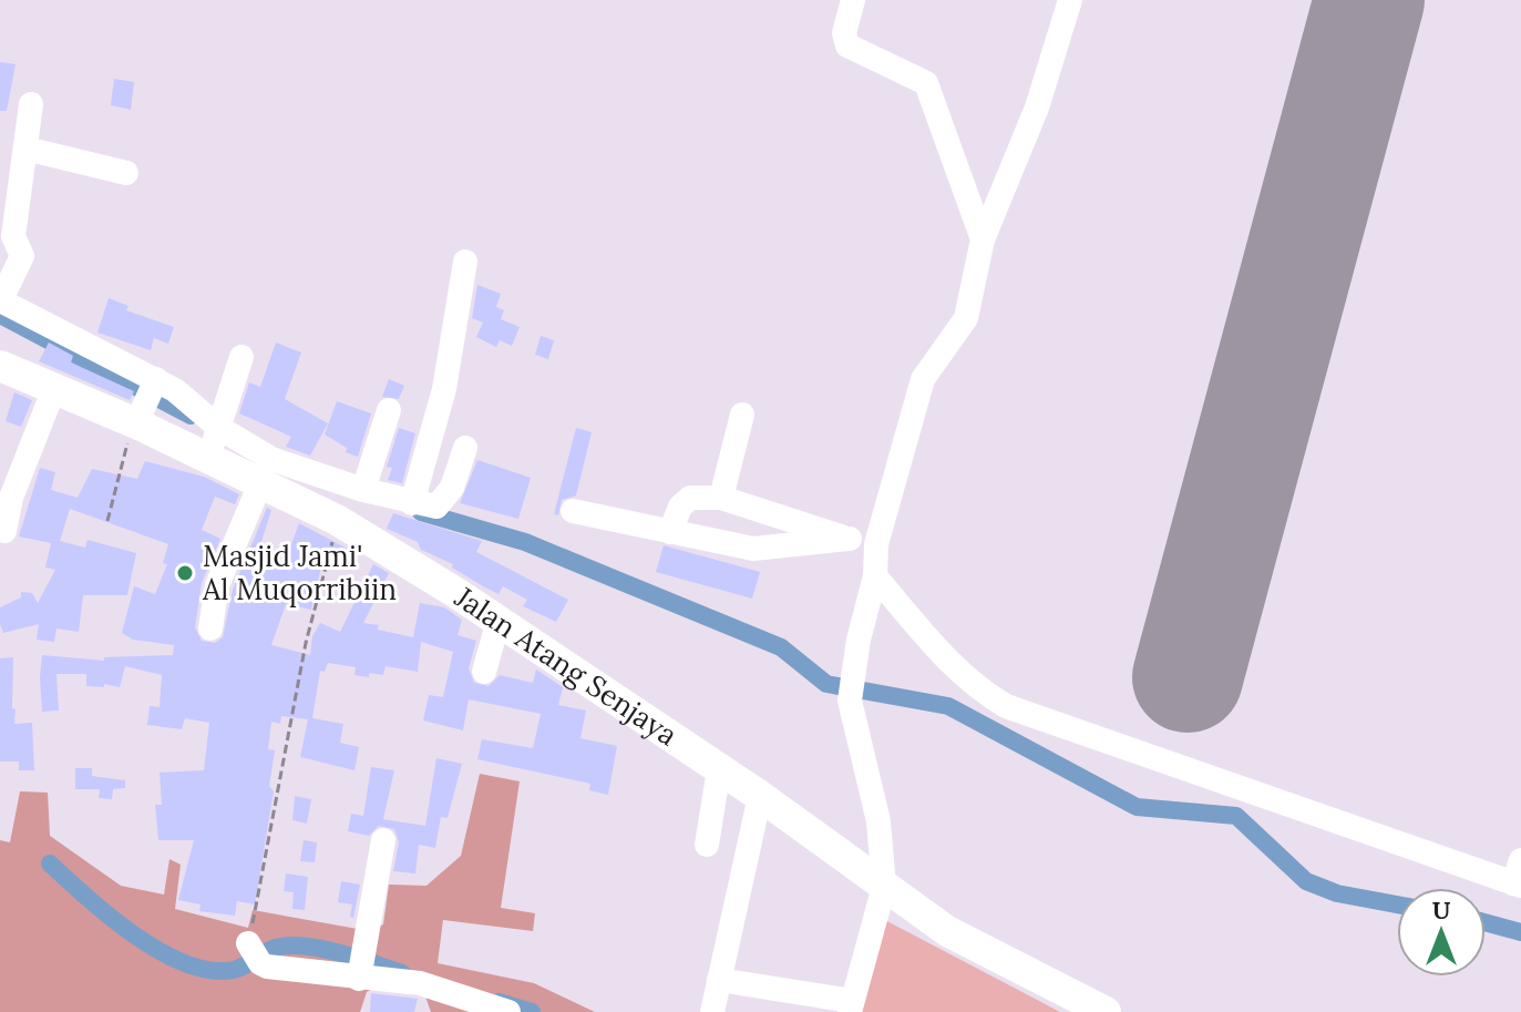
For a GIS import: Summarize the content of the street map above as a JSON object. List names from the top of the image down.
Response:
{
  "streets": {
    "main road": ["Jalan Atang Senjaya"]
  },
  "places": ["Masjid Jami' Al Muqorribiin"],
  "north": "top"
}
